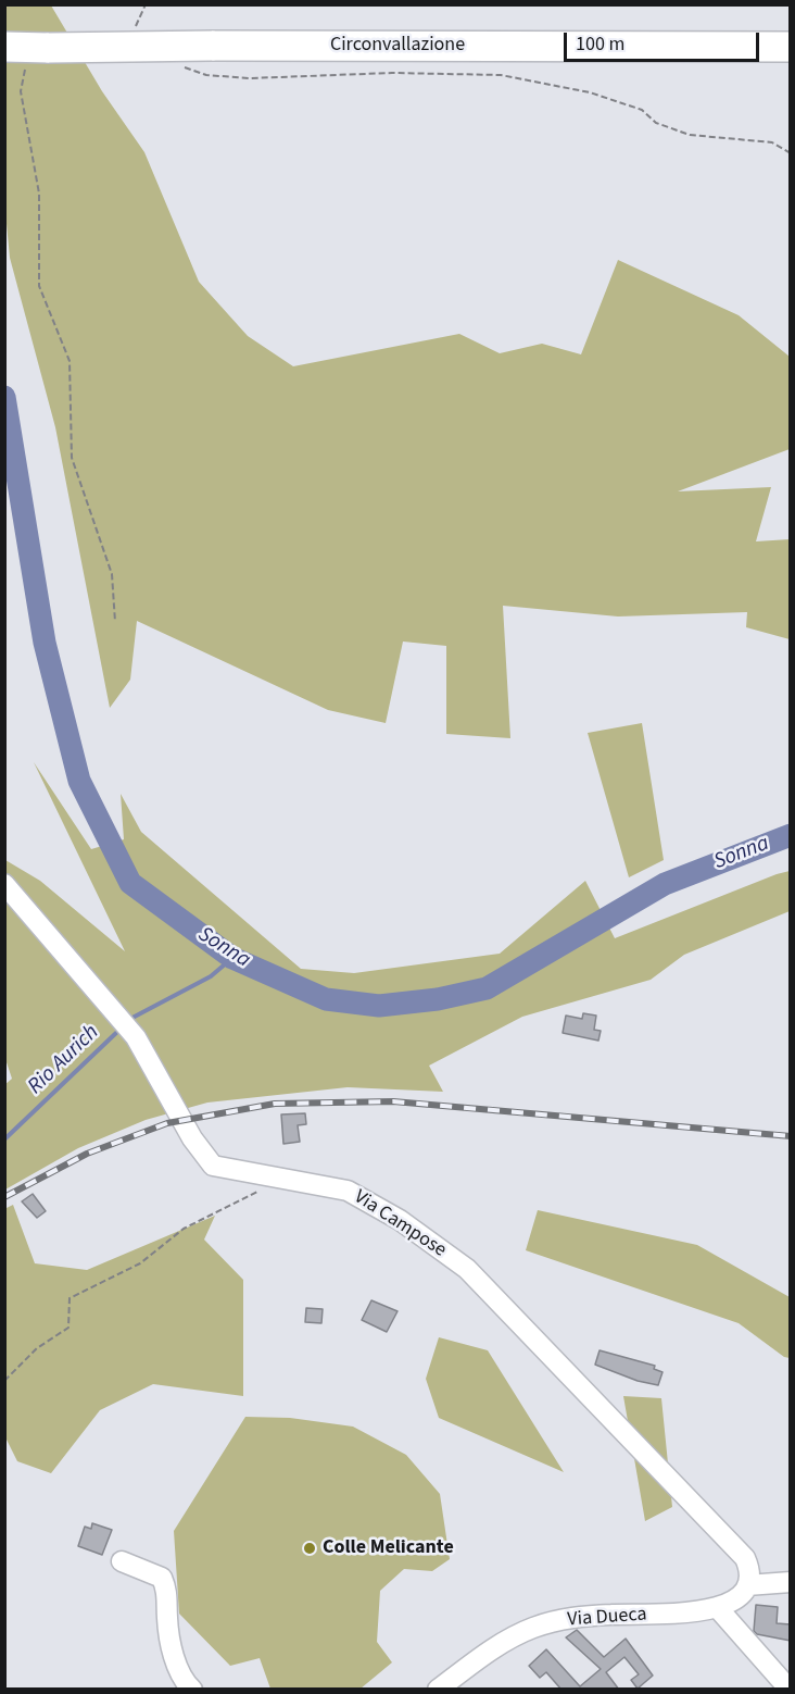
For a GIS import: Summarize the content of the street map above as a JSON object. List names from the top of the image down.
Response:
{
  "streets": {
    "highway": ["Circonvallazione"],
    "street": ["Via Campose", "Via Dueca"]
  },
  "crossings": [
    ["Via Campose", "Via Dueca"]
  ],
  "water": ["Sonna", "Rio Aurich"],
  "places": ["Colle Melicante"],
  "scale_bar": "100 m"
}
